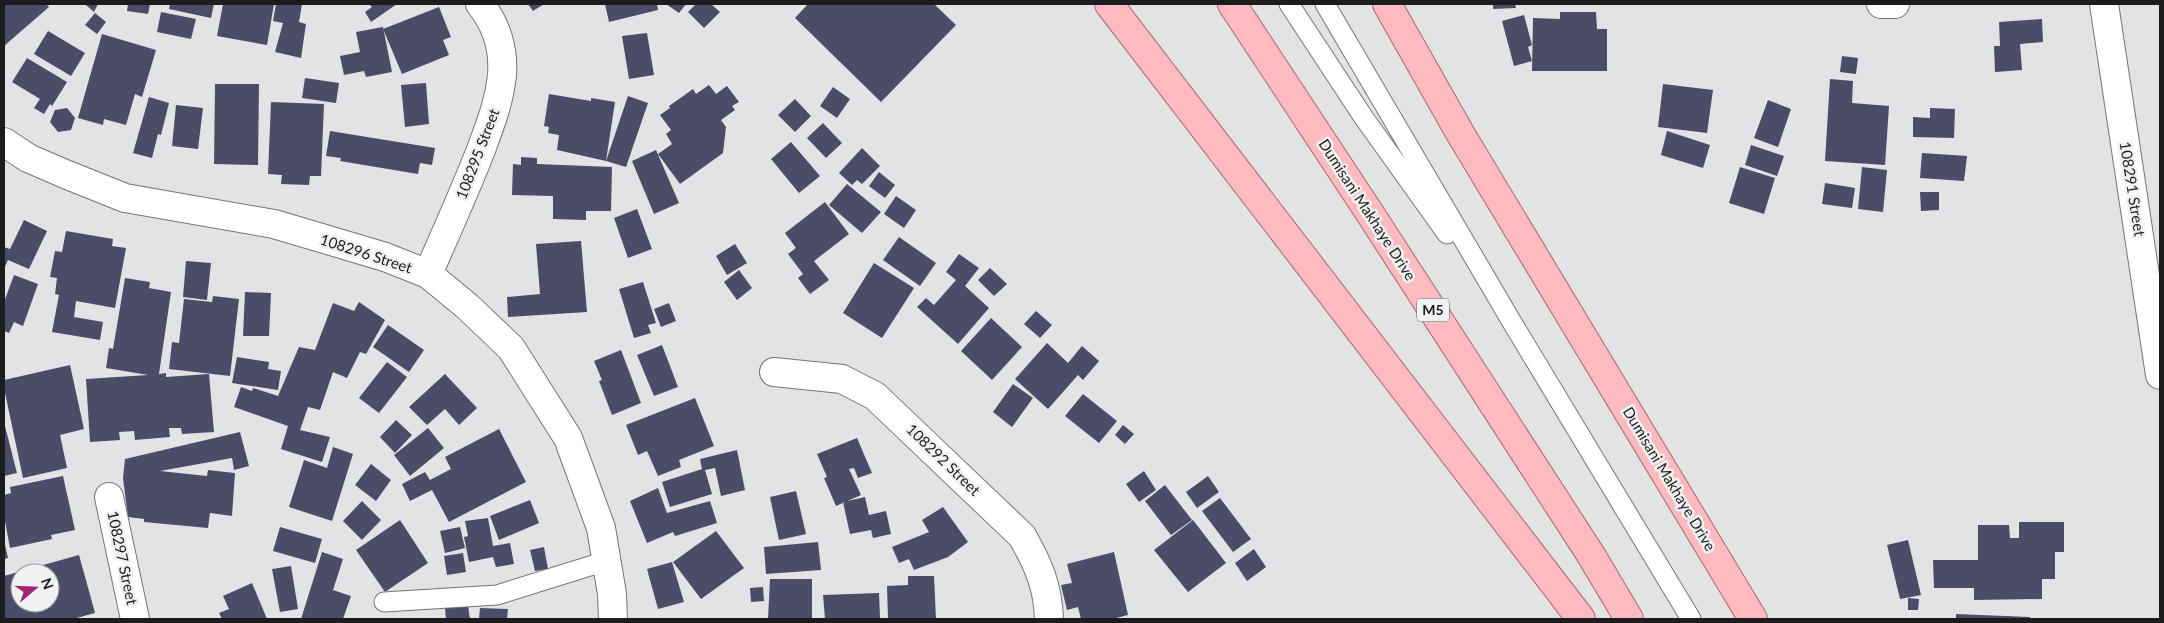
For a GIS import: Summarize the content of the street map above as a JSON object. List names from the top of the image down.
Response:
{
  "streets": {
    "main road": ["Dumisani Makhaye Drive", "M5"],
    "street": [
      "108295 Street",
      "108291 Street",
      "108296 Street",
      "108292 Street",
      "108297 Street"
    ]
  },
  "crossings": [
    ["108295 Street", "108296 Street"]
  ],
  "north": "right"
}
